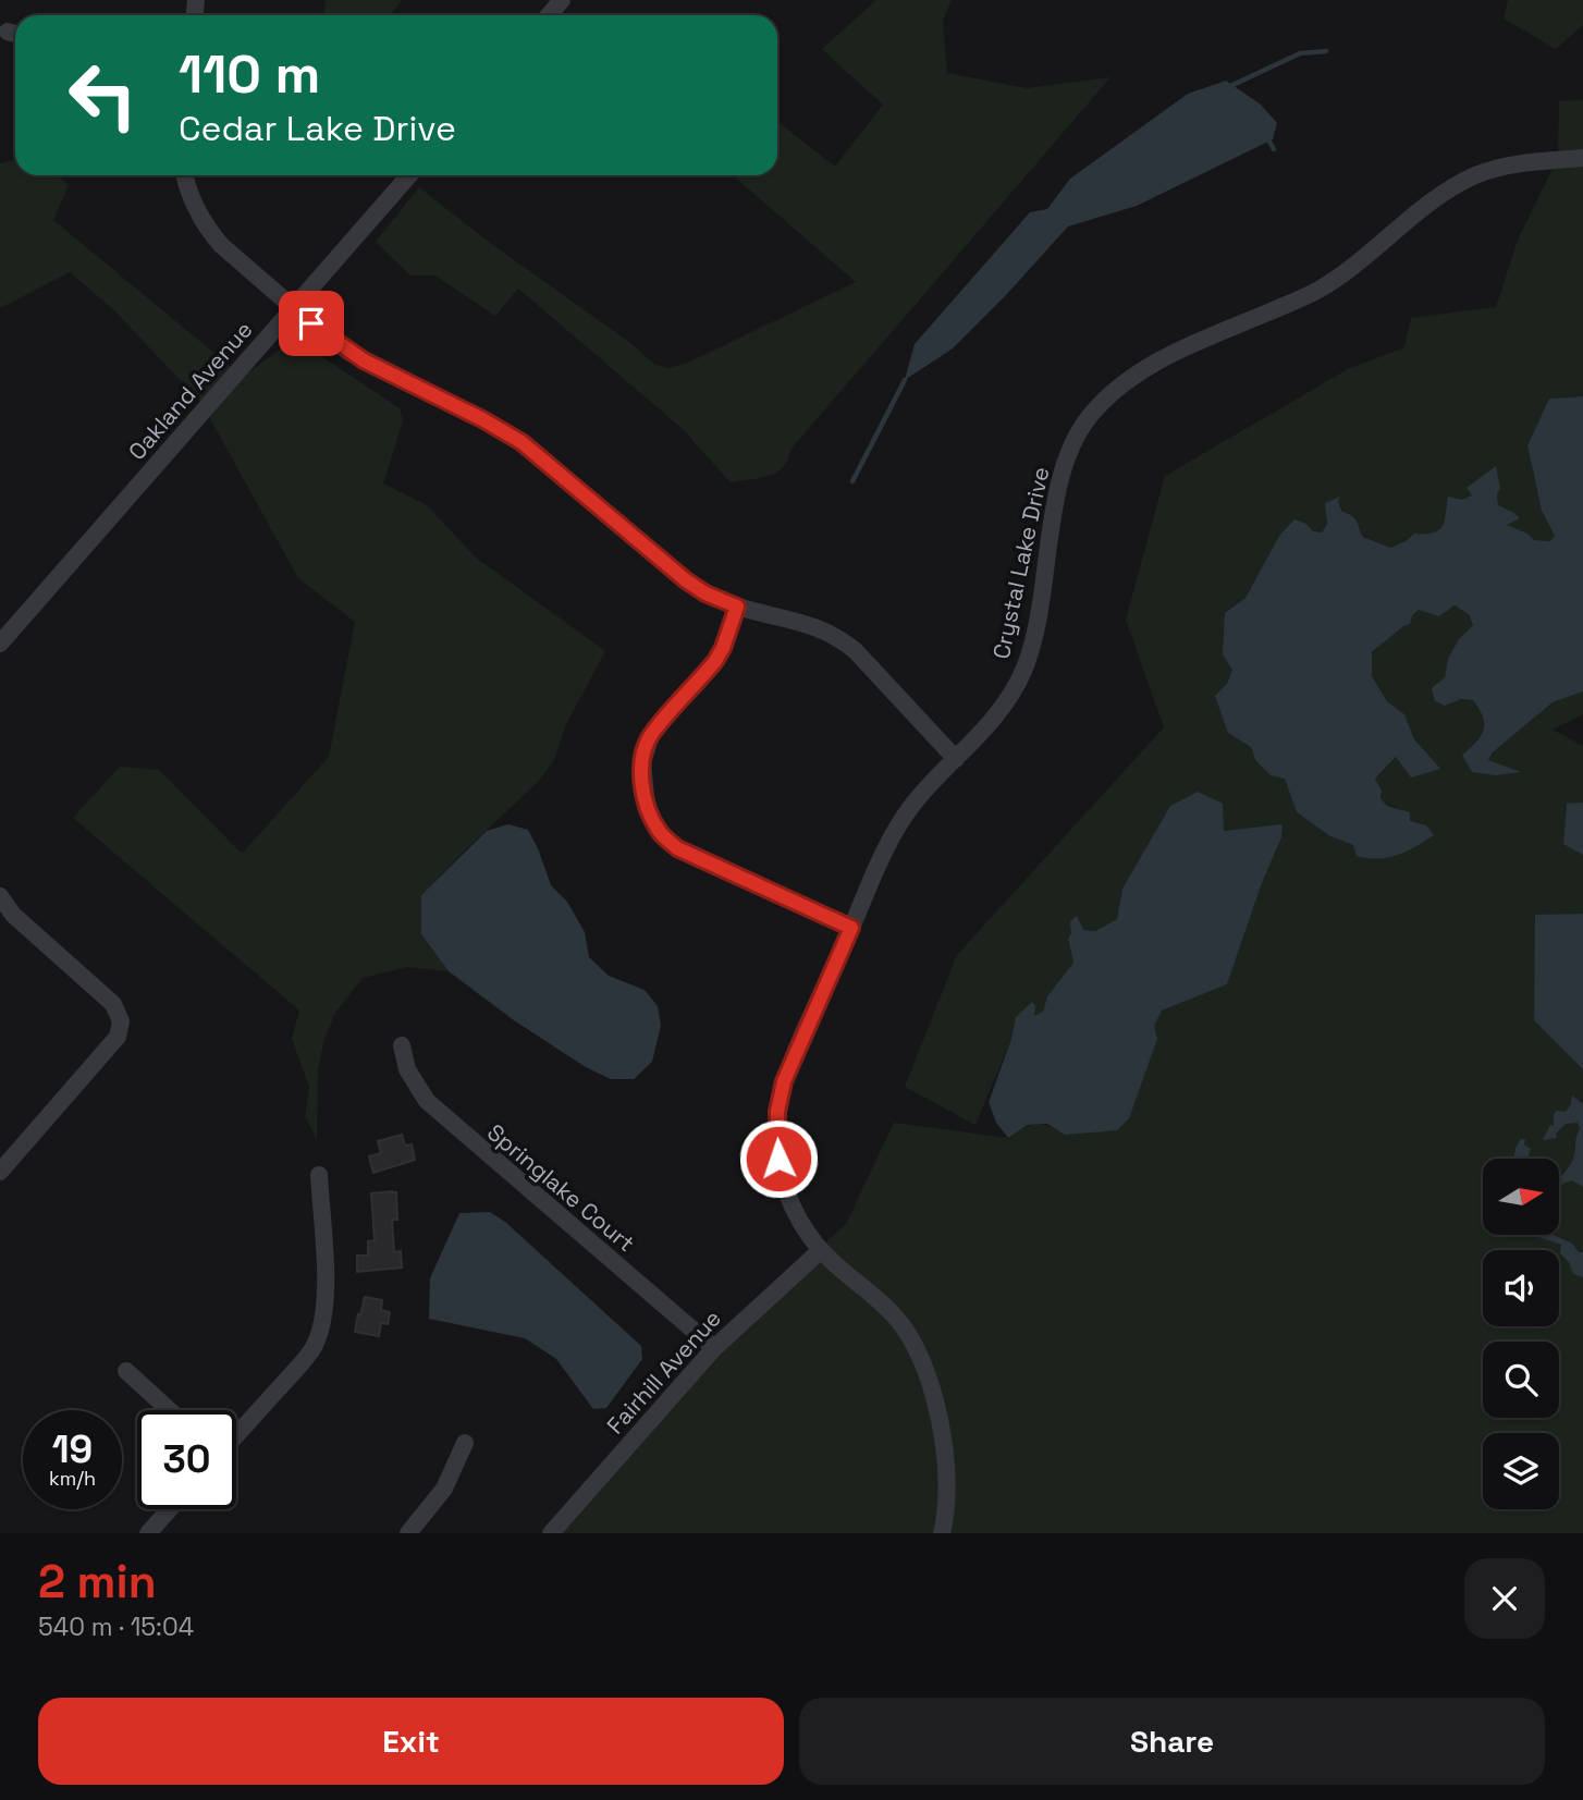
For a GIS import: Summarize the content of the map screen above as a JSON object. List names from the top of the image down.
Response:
{
  "streets": {
    "street": [
      "Oakland Avenue",
      "Crystal Lake Drive",
      "Springlake Court",
      "Fairhill Avenue"
    ]
  },
  "crossings": [
    ["Crystal Lake Drive", "Fairhill Avenue"],
    ["Springlake Court", "Fairhill Avenue"]
  ],
  "north": "right",
  "page": {
    "turn": ["110 m", "Cedar Lake Drive"],
    "speed": "19 km/h",
    "limit": "30",
    "heading": ["2 min", "540 m · 15:04"],
    "buttons": ["Exit", "Share"]
  }
}
